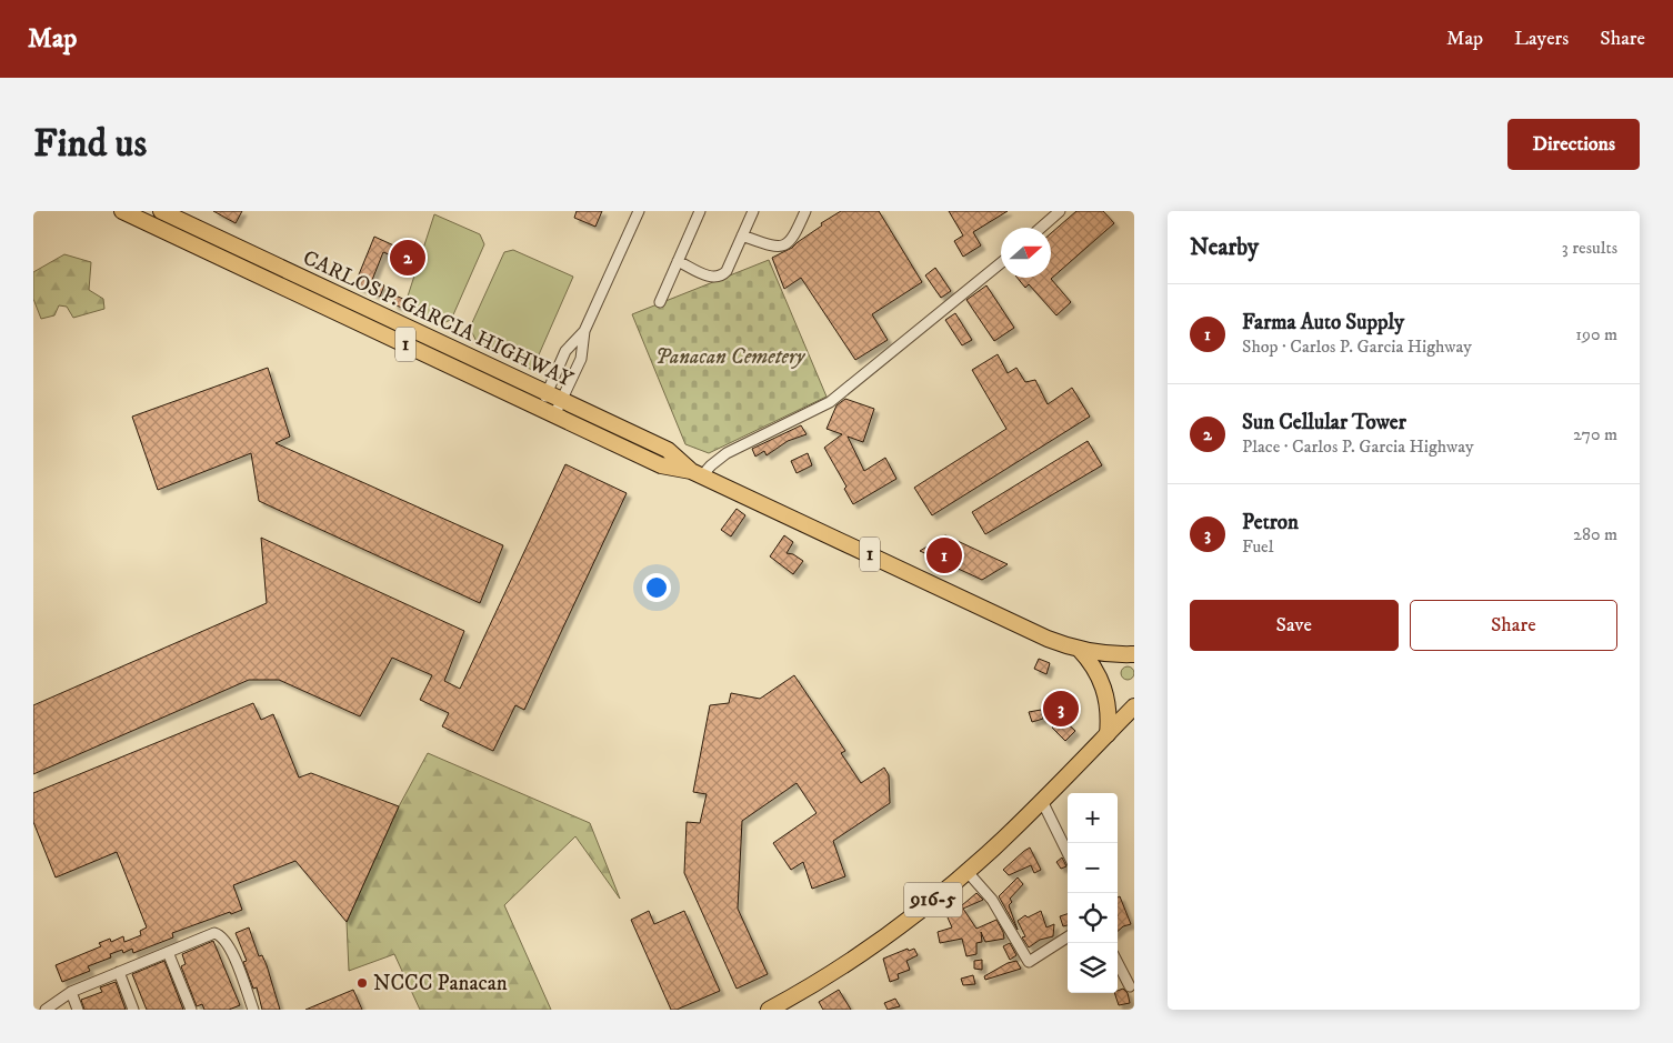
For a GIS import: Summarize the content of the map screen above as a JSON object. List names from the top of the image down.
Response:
{
  "streets": {
    "main road": ["CARLOS P. GARCIA HIGHWAY", "1", "916-5"]
  },
  "parks": ["Panacan Cemetery"],
  "places": ["NCCC Panacan"],
  "north": "right",
  "page": {
    "header": "Map",
    "nav": ["Map", "Layers", "Share"],
    "buttons": [
      "Directions",
      ["Save", "Share"]
    ],
    "title": "Find us",
    "heading": ["Nearby", "3 results"],
    "pins": ["2", "1", "3"],
    "list": [
      {
        "mark": "1",
        "name": "Farma Auto Supply",
        "note": "Shop · Carlos P. Garcia Highway",
        "value": "190 m"
      },
      {
        "mark": "2",
        "name": "Sun Cellular Tower",
        "note": "Place · Carlos P. Garcia Highway",
        "value": "270 m"
      },
      {
        "mark": "3",
        "name": "Petron",
        "note": "Fuel",
        "value": "280 m"
      }
    ],
    "map_buttons": ["+", "−"]
  }
}
